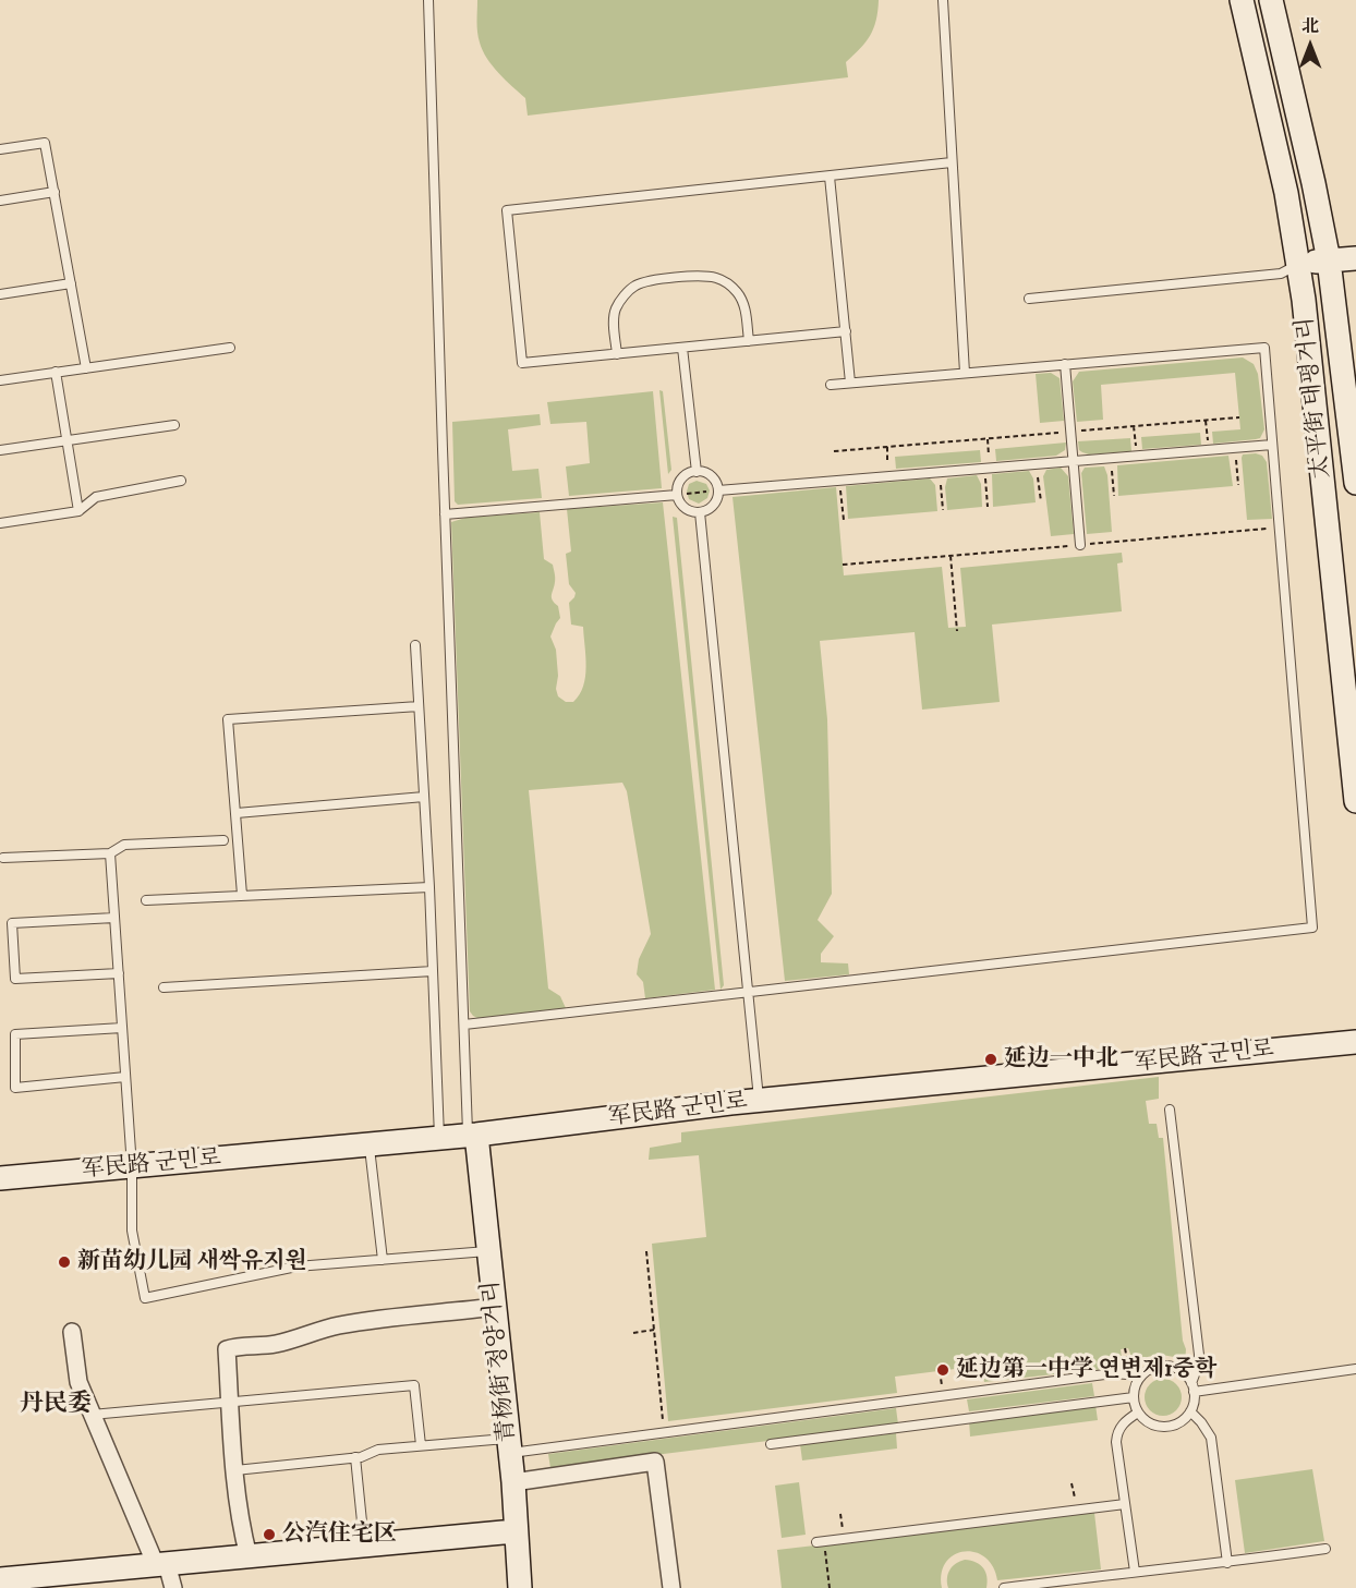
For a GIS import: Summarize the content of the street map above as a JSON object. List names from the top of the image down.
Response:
{
  "streets": {
    "street": ["太平街 태평거리", "军民路 군민로", "青杨街 청양거리"]
  },
  "crossings": [
    ["军民路 군민로", "青杨街 청양거리"]
  ],
  "districts": ["丹民委"],
  "places": [
    "延边一中北",
    "新苗幼儿园 새싹유지원",
    "延边第一中学 연변제1중학",
    "公汽住宅区"
  ],
  "north": "top"
}
